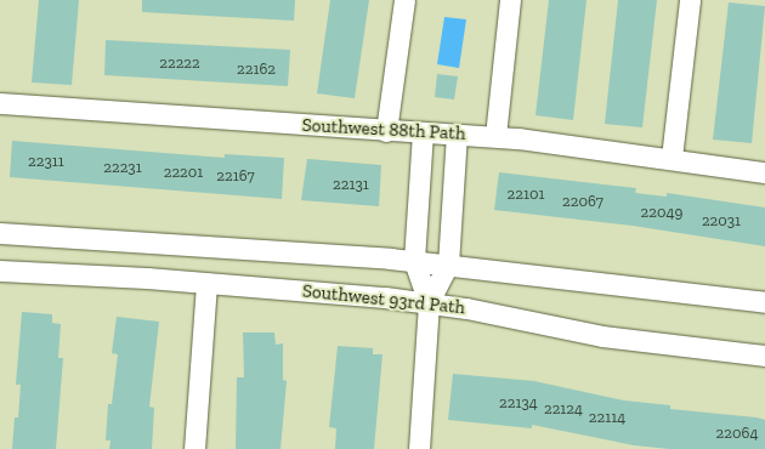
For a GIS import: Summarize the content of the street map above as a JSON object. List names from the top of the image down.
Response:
{
  "streets": {
    "street": ["Southwest 88th Path", "Southwest 93rd Path"]
  },
  "house_numbers": [
    "22222",
    "22162",
    "22311",
    "22231",
    "22201",
    "22167",
    "22131",
    "22101",
    "22067",
    "22049",
    "22031",
    "22134",
    "22124",
    "22114",
    "22064"
  ]
}
